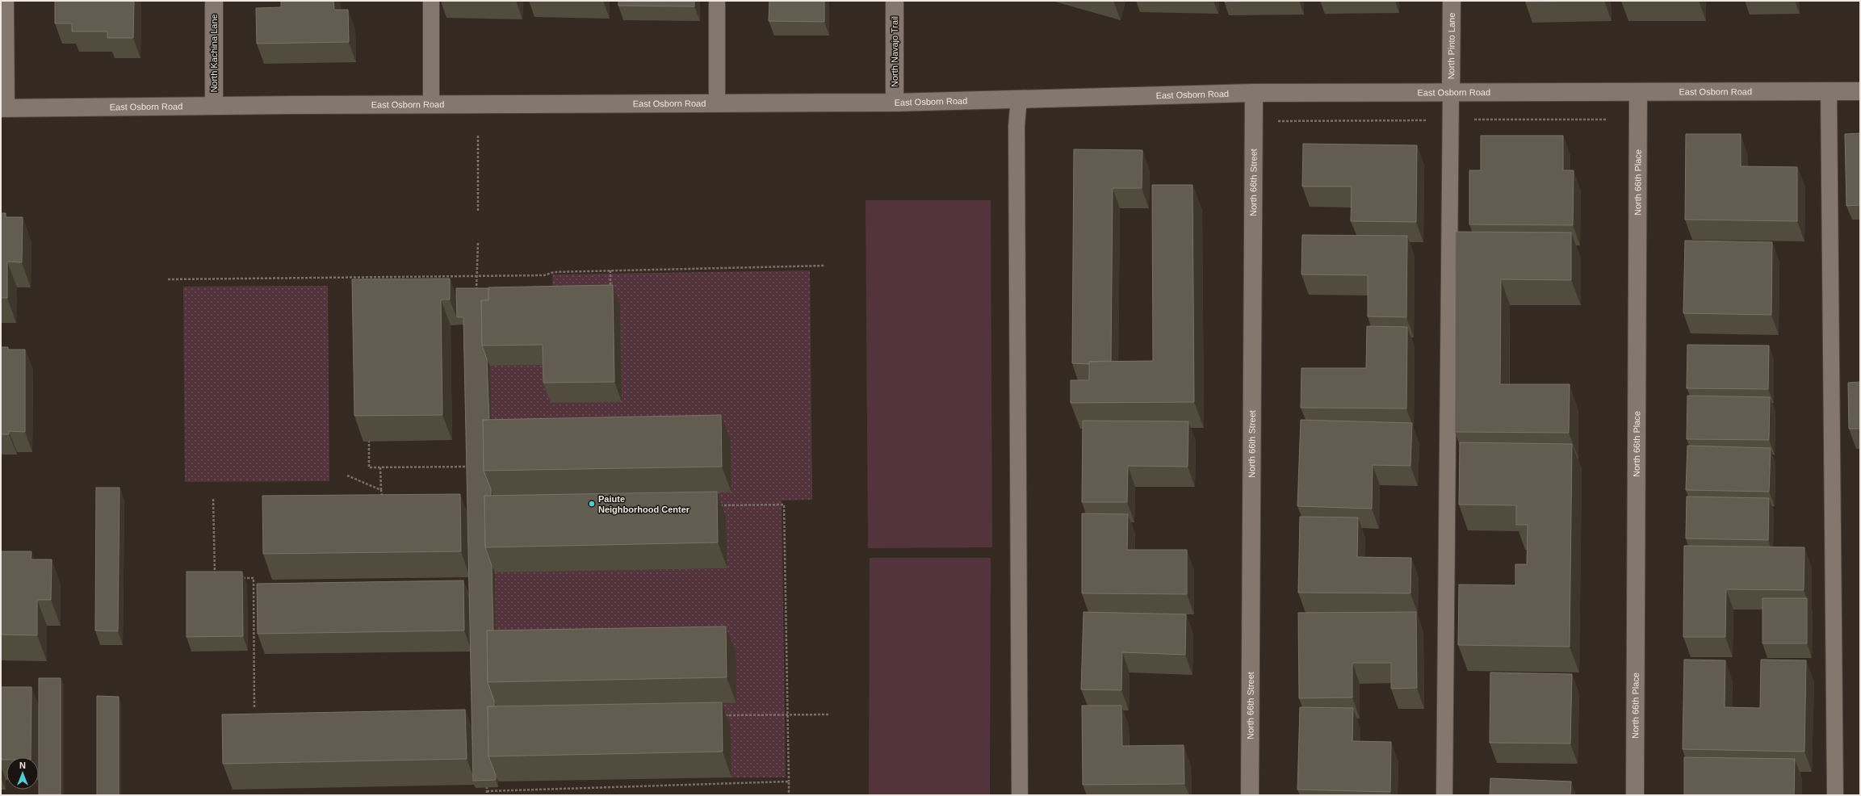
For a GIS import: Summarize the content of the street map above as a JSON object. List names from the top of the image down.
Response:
{
  "streets": {
    "main road": [
      "North Pinto Lane",
      "North Navajo Trail",
      "North Kachina Lane",
      "East Osborn Road",
      "North 66th Street",
      "North 66th Place"
    ]
  },
  "crossings": [
    ["North Pinto Lane", "East Osborn Road"],
    ["North Navajo Trail", "East Osborn Road"],
    ["North Kachina Lane", "East Osborn Road"],
    ["East Osborn Road", "North 66th Street"],
    ["East Osborn Road", "North 66th Place"]
  ],
  "places": ["Paiute Neighborhood Center"],
  "north": "top"
}
